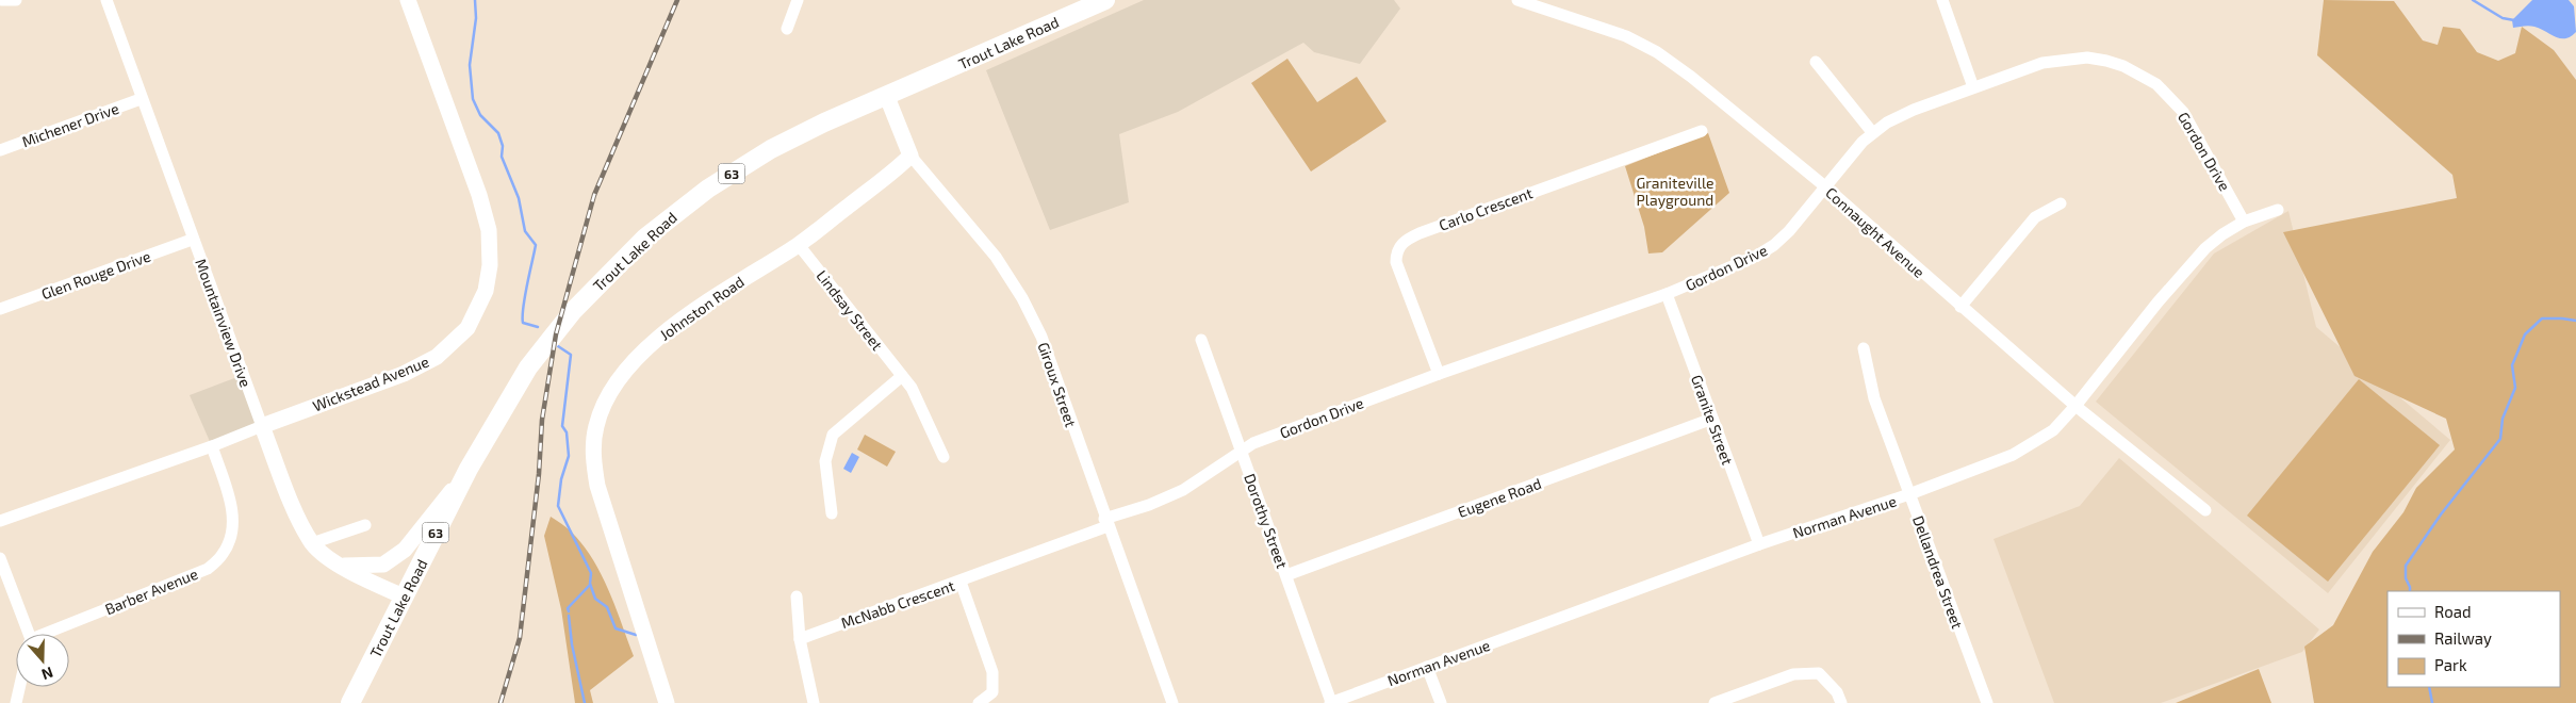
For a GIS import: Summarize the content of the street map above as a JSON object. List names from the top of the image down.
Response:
{
  "streets": {
    "main road": ["Trout Lake Road", "63"],
    "street": [
      "Michener Drive",
      "Gordon Drive",
      "Carlo Crescent",
      "Connaught Avenue",
      "Glen Rouge Drive",
      "Johnston Road",
      "Lindsay Street",
      "Mountainview Drive",
      "Wickstead Avenue",
      "Giroux Street",
      "Granite Street",
      "Eugene Road",
      "Norman Avenue",
      "Dorothy Street",
      "Dellandrea Street",
      "Barber Avenue",
      "McNabb Crescent"
    ]
  },
  "crossings": [
    ["Trout Lake Road", "Mountainview Drive"],
    ["Trout Lake Road", "Giroux Street"],
    ["Michener Drive", "Mountainview Drive"],
    ["Gordon Drive", "Carlo Crescent"],
    ["Gordon Drive", "Connaught Avenue"],
    ["Gordon Drive", "Giroux Street"],
    ["Gordon Drive", "Granite Street"],
    ["Gordon Drive", "Norman Avenue"],
    ["Gordon Drive", "Dorothy Street"],
    ["Gordon Drive", "McNabb Crescent"],
    ["Connaught Avenue", "Norman Avenue"],
    ["Glen Rouge Drive", "Mountainview Drive"],
    ["Johnston Road", "Lindsay Street"],
    ["Johnston Road", "Giroux Street"],
    ["Mountainview Drive", "Wickstead Avenue"],
    ["Wickstead Avenue", "Barber Avenue"],
    ["Granite Street", "Eugene Road"],
    ["Granite Street", "Norman Avenue"],
    ["Eugene Road", "Dorothy Street"],
    ["Norman Avenue", "Dorothy Street"],
    ["Norman Avenue", "Dellandrea Street"]
  ],
  "parks": ["Graniteville Playground"],
  "legend": ["Road", "Railway", "Park"],
  "north": "bottom"
}
